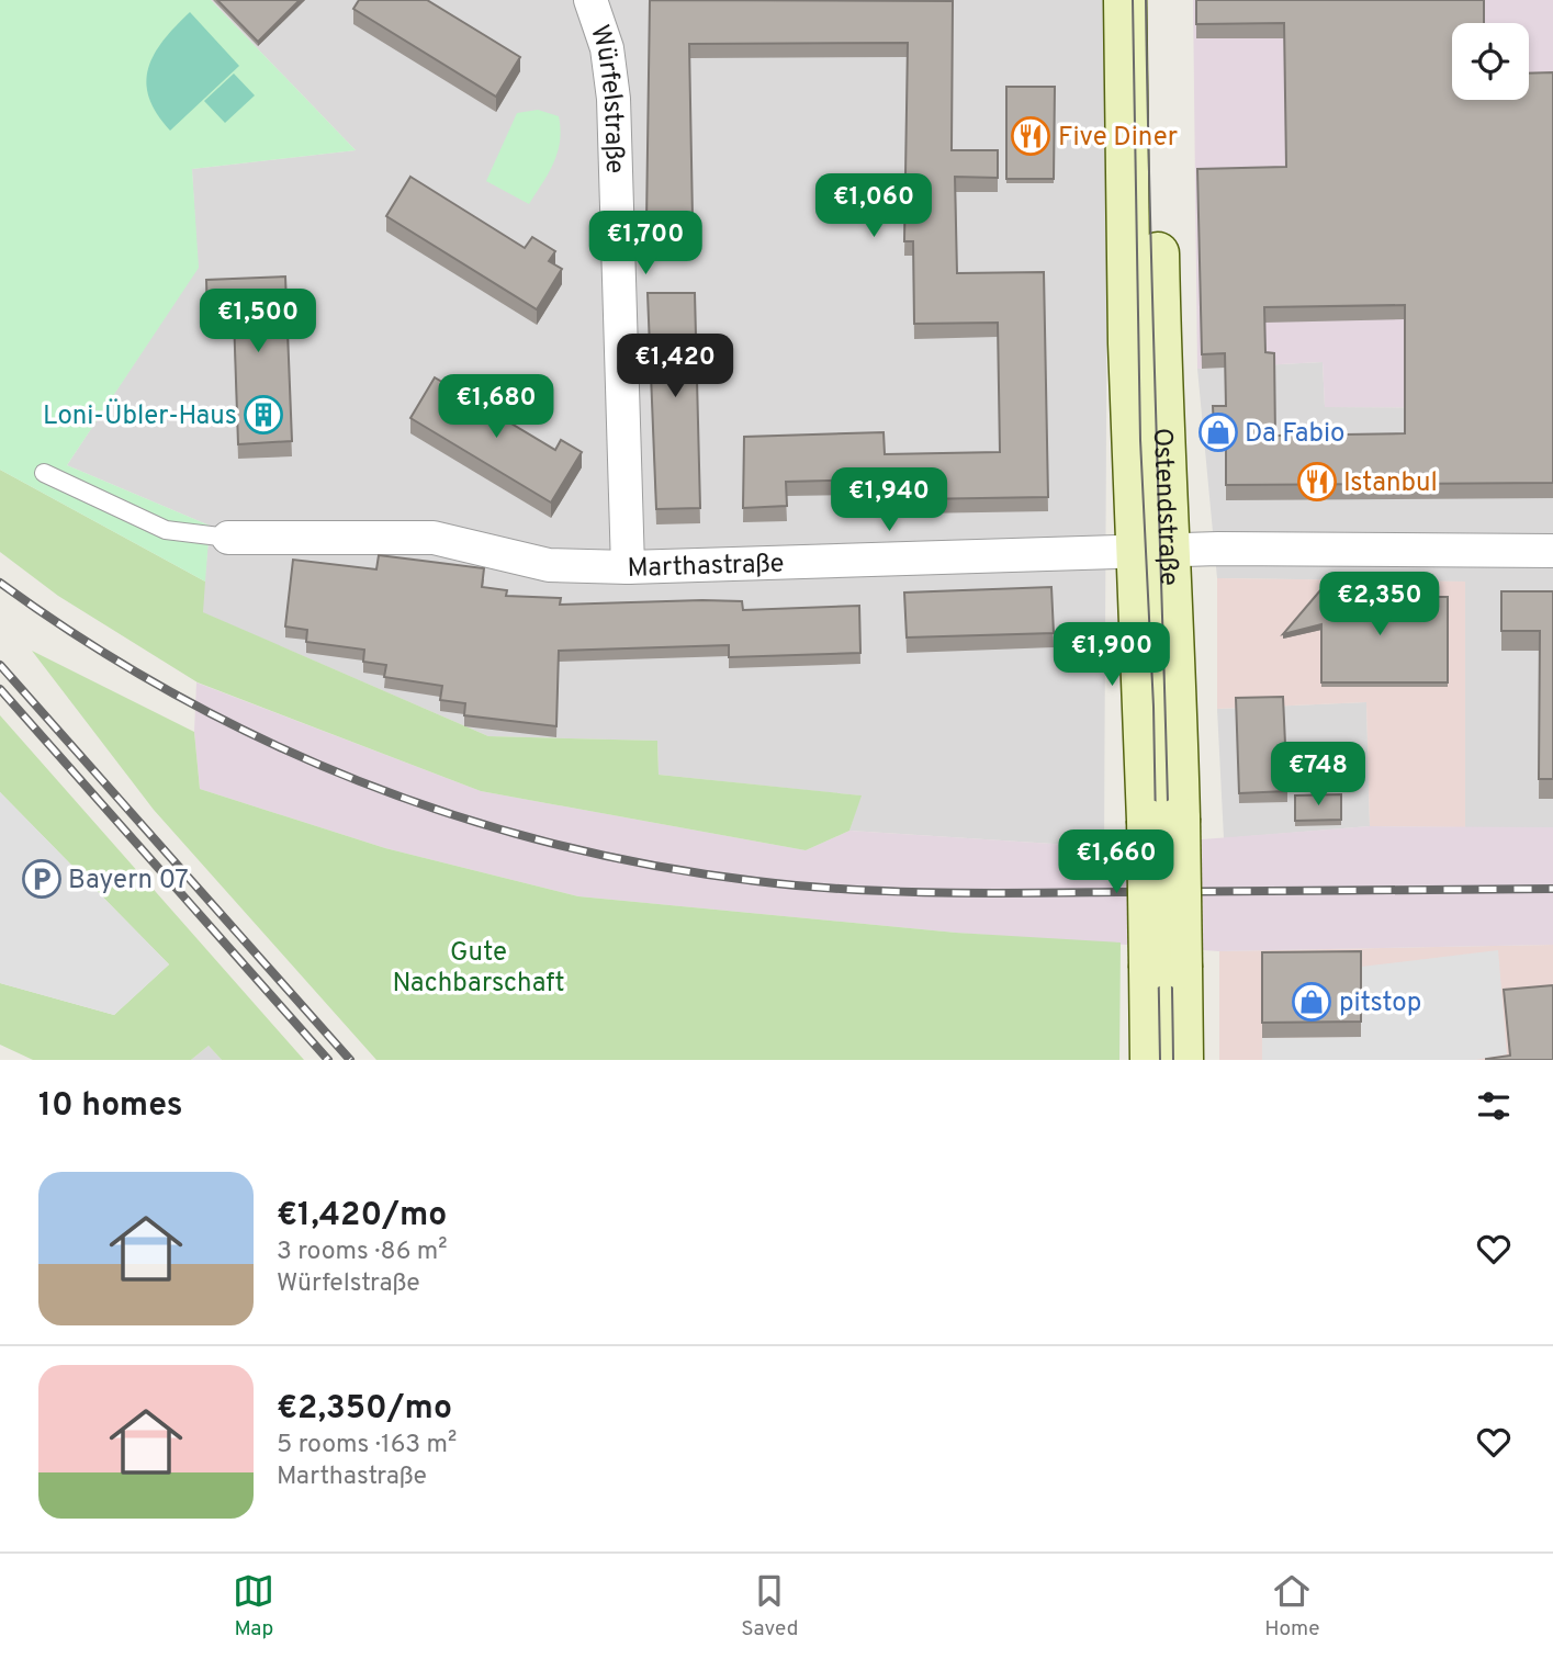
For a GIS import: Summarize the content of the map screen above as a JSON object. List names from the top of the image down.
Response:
{
  "streets": {
    "main road": ["Ostendstraße"],
    "street": ["Würfelstraße", "Marthastraße"]
  },
  "crossings": [
    ["Würfelstraße", "Marthastraße"],
    ["Ostendstraße", "Marthastraße"]
  ],
  "parks": ["Gute Nachbarschaft"],
  "places": {
    "restaurant": ["Five Diner", "Istanbul"],
    "building": ["Loni-Übler-Haus"],
    "shop": ["Da Fabio", "pitstop"],
    "parking": ["Bayern 07"]
  },
  "page": {
    "price": [
      "€1,060",
      "€1,700",
      "€1,500",
      "€1,420",
      "€1,680",
      "€1,940",
      "€2,350",
      "€1,900",
      "€748",
      "€1,660"
    ],
    "heading": "10 homes",
    "list": [
      {
        "name": "€1,420/mo",
        "note": "3 rooms · 86 m² · Würfelstraße"
      },
      {
        "name": "€2,350/mo",
        "note": "5 rooms · 163 m² · Marthastraße"
      }
    ],
    "tabs": ["Map", "Saved", "Home"]
  }
}
